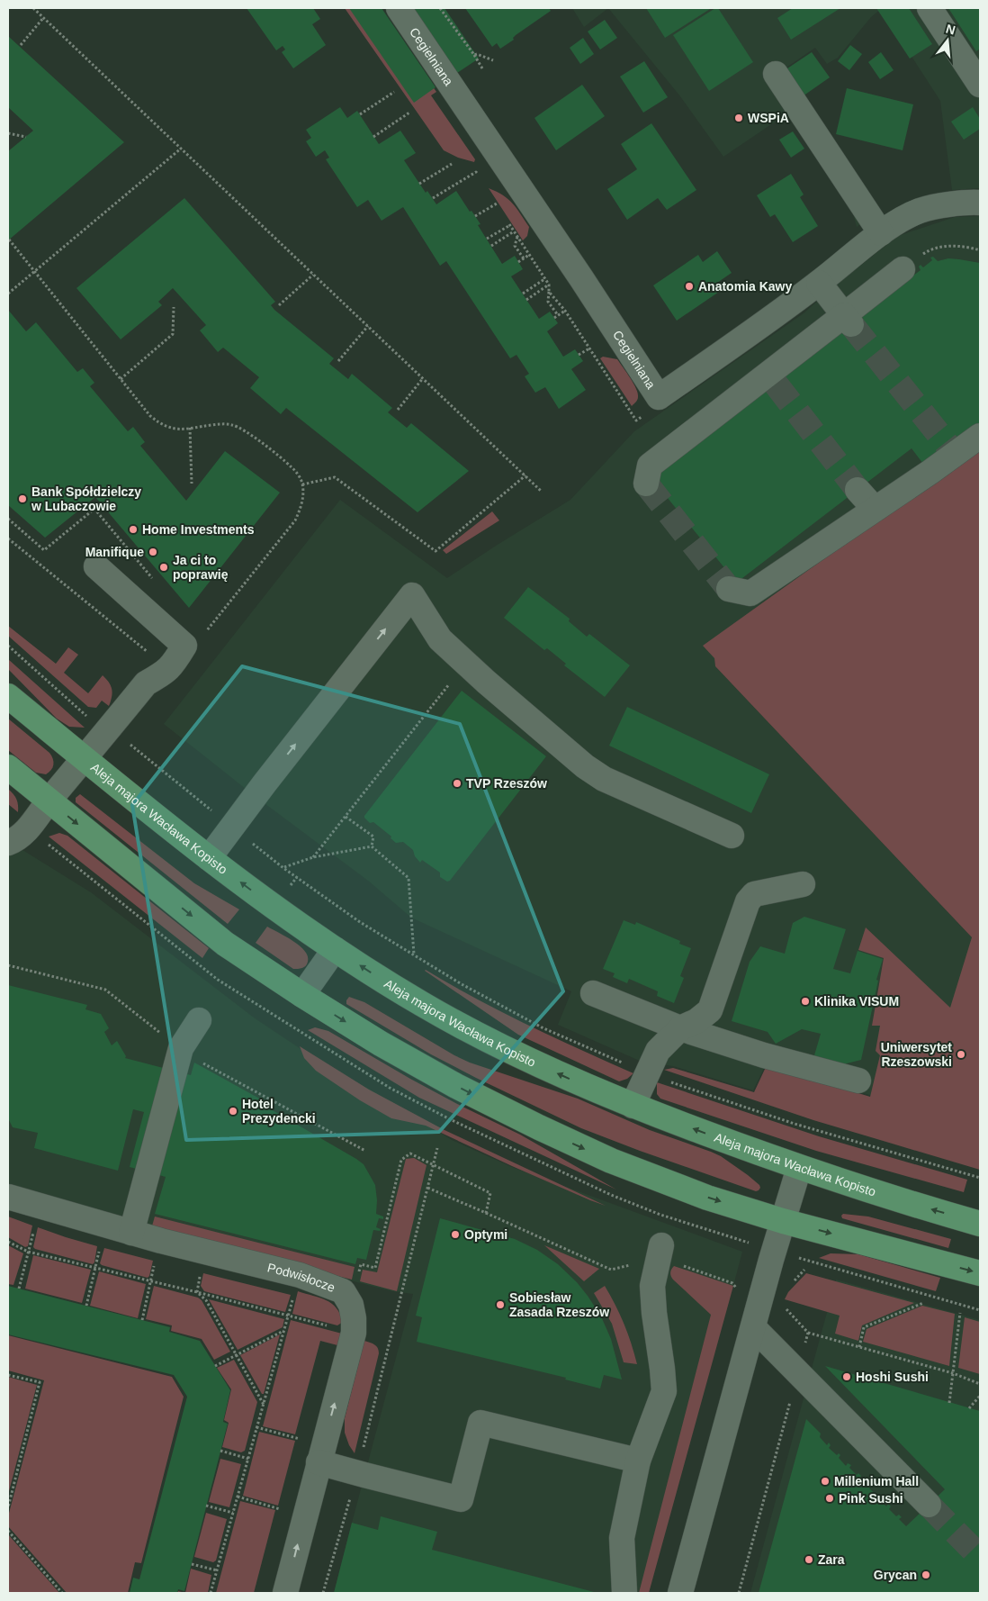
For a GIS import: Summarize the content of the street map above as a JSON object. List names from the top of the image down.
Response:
{
  "streets": {
    "main road": ["Aleja majora Wacława Kopisto"],
    "street": ["Cegielniana", "Podwisłocze"]
  },
  "places": [
    "WSPiA",
    "Anatomia Kawy",
    "Bank Spółdzielczy w Lubaczowie",
    "Home Investments",
    "Manifique",
    "Ja ci to poprawię",
    "TVP Rzeszów",
    "Klinika VISUM",
    "Uniwersytet Rzeszowski",
    "Hotel Prezydencki",
    "Optymi",
    "Sobiesław Zasada Rzeszów",
    "Hoshi Sushi",
    "Millenium Hall",
    "Pink Sushi",
    "Zara",
    "Grycan"
  ],
  "north": "top"
}
